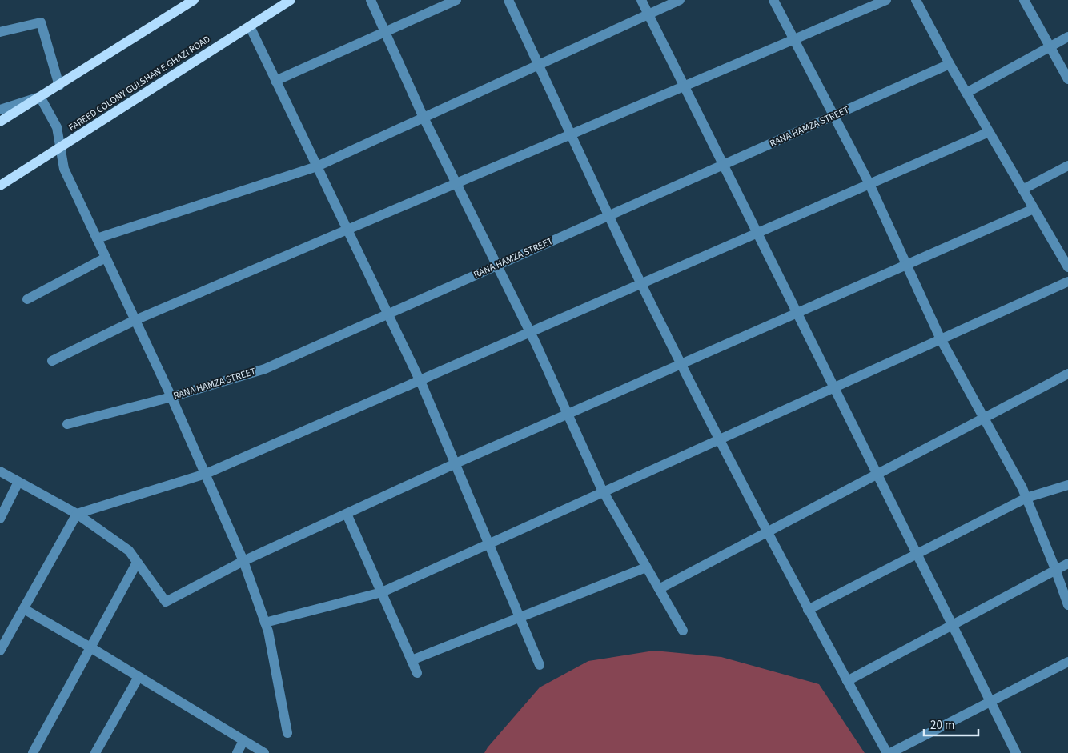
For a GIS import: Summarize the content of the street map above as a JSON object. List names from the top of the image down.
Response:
{
  "streets": {
    "main road": ["FAREED COLONY GULSHAN E GHAZI ROAD"],
    "street": ["RANA HAMZA STREET"]
  },
  "scale_bar": "20 m"
}
